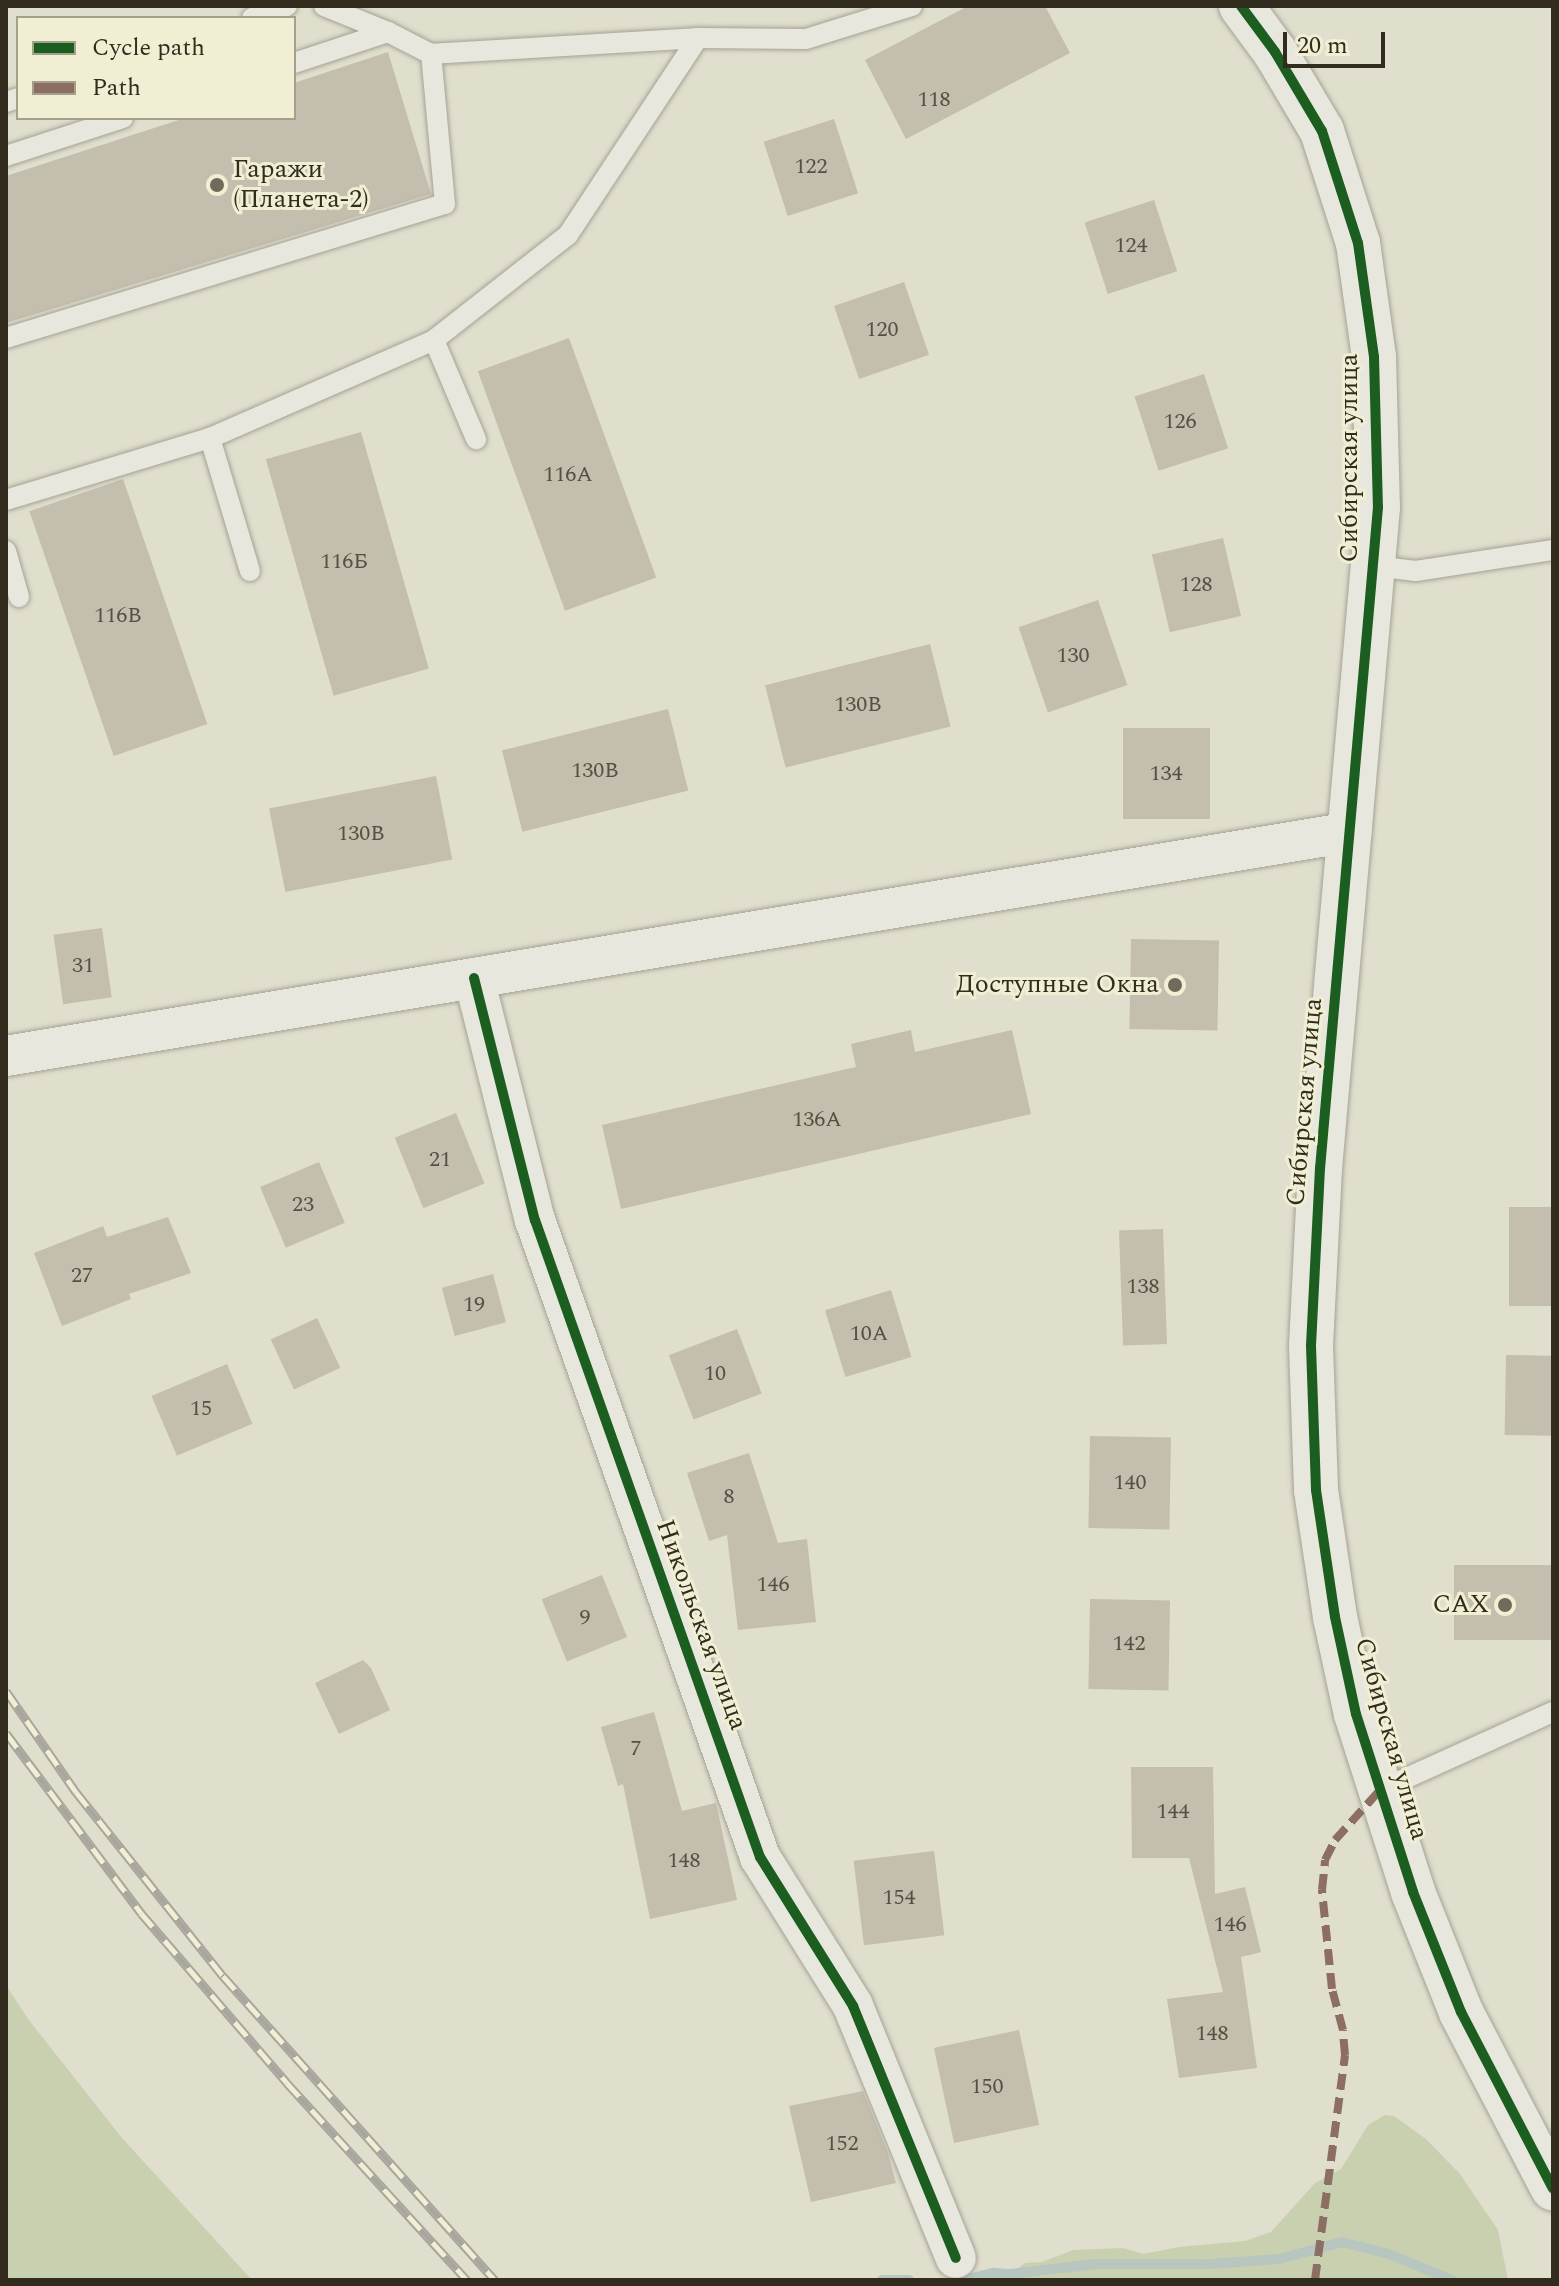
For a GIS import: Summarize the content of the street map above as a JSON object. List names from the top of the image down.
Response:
{
  "streets": {
    "street": ["Сибирская улица", "Никольская улица"]
  },
  "places": ["Гаражи (Планета-2)", "Доступные Окна", "САХ"],
  "house_numbers": [
    "118",
    "122",
    "124",
    "120",
    "126",
    "116А",
    "116Б",
    "128",
    "116В",
    "130",
    "130В",
    "130В",
    "134",
    "130В",
    "31",
    "136А",
    "21",
    "23",
    "27",
    "138",
    "19",
    "10А",
    "10",
    "15",
    "140",
    "8",
    "146",
    "9",
    "142",
    "7",
    "144",
    "148",
    "154",
    "146",
    "148",
    "150",
    "152"
  ],
  "legend": ["Cycle path", "Path"],
  "scale_bar": "20 m"
}
